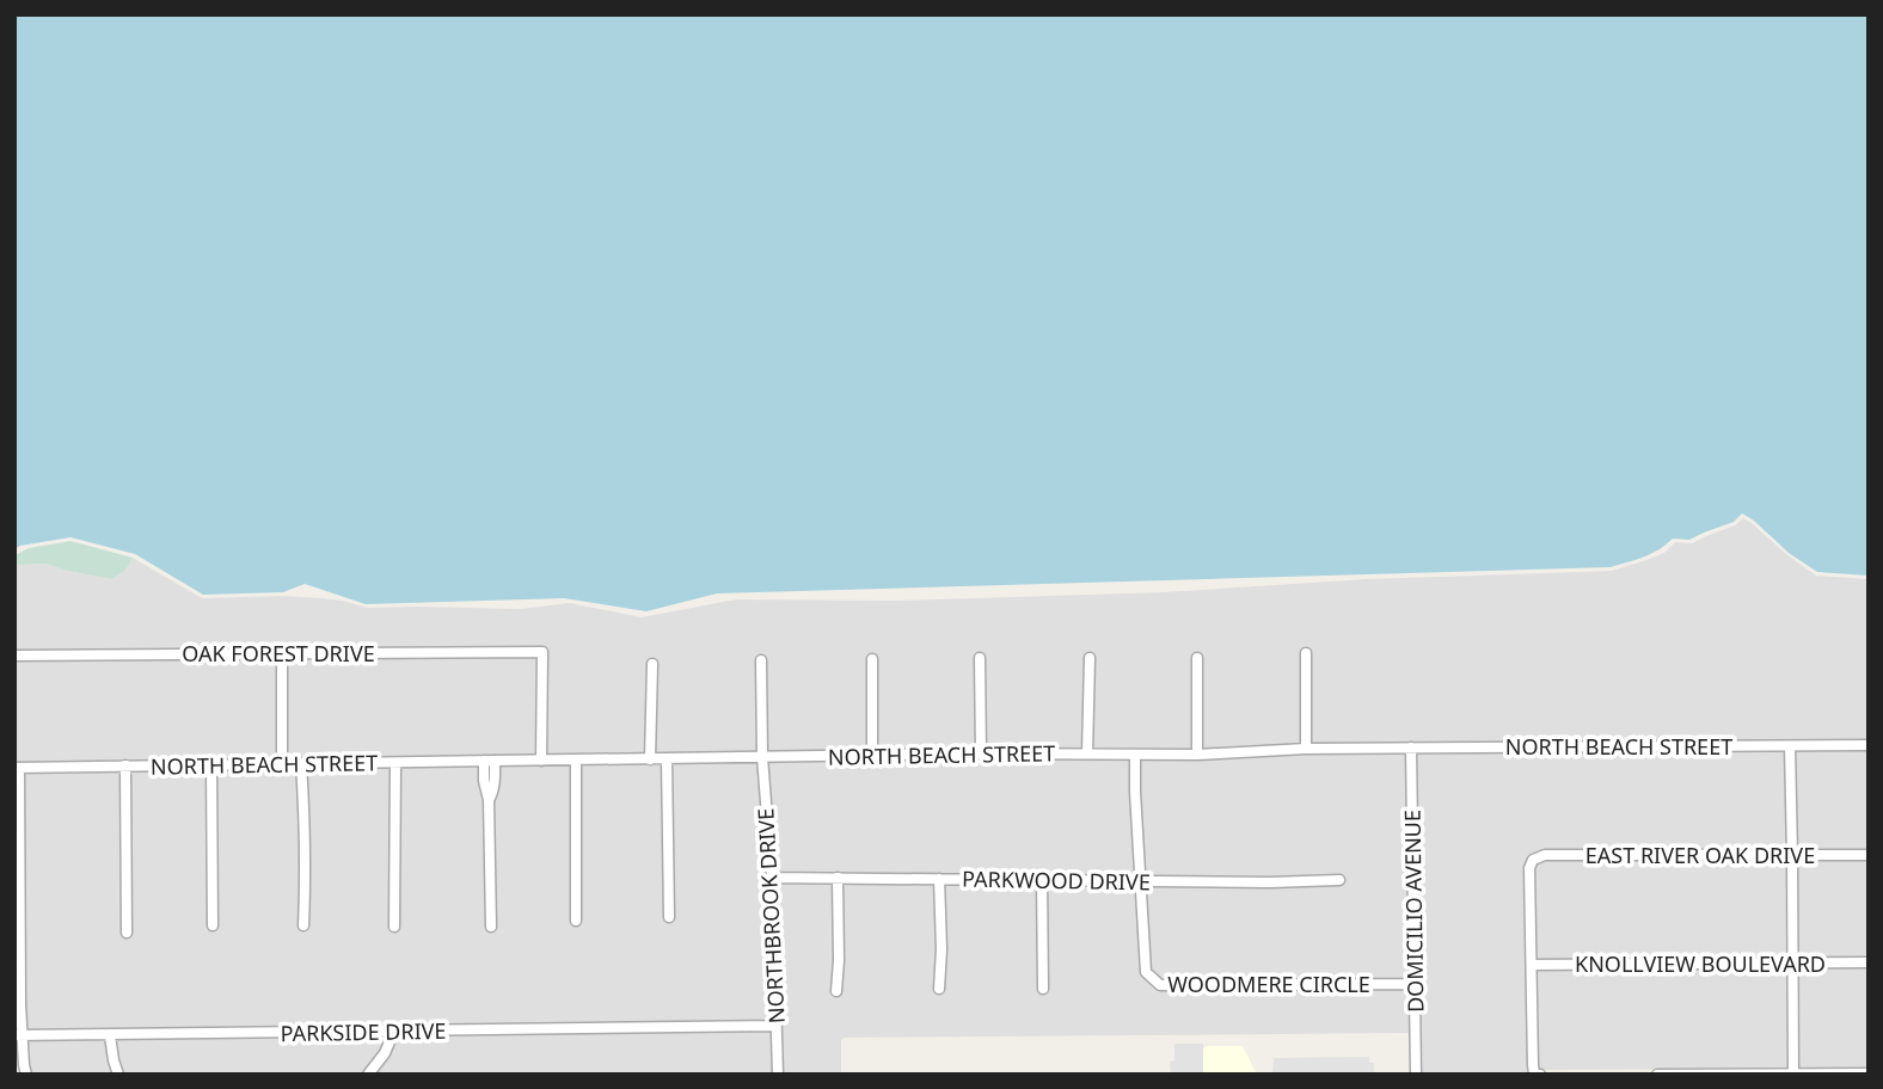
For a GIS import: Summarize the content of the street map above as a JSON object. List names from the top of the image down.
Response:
{
  "streets": {
    "street": [
      "OAK FOREST DRIVE",
      "NORTH BEACH STREET",
      "EAST RIVER OAK DRIVE",
      "PARKWOOD DRIVE",
      "DOMICILIO AVENUE",
      "NORTHBROOK DRIVE",
      "KNOLLVIEW BOULEVARD",
      "WOODMERE CIRCLE",
      "PARKSIDE DRIVE"
    ]
  },
  "crossings": [
    ["OAK FOREST DRIVE", "NORTH BEACH STREET"],
    ["NORTH BEACH STREET", "DOMICILIO AVENUE"],
    ["NORTH BEACH STREET", "NORTHBROOK DRIVE"],
    ["NORTH BEACH STREET", "WOODMERE CIRCLE"],
    ["EAST RIVER OAK DRIVE", "KNOLLVIEW BOULEVARD"],
    ["PARKWOOD DRIVE", "NORTHBROOK DRIVE"],
    ["PARKWOOD DRIVE", "WOODMERE CIRCLE"],
    ["DOMICILIO AVENUE", "WOODMERE CIRCLE"],
    ["NORTHBROOK DRIVE", "PARKSIDE DRIVE"]
  ]
}
